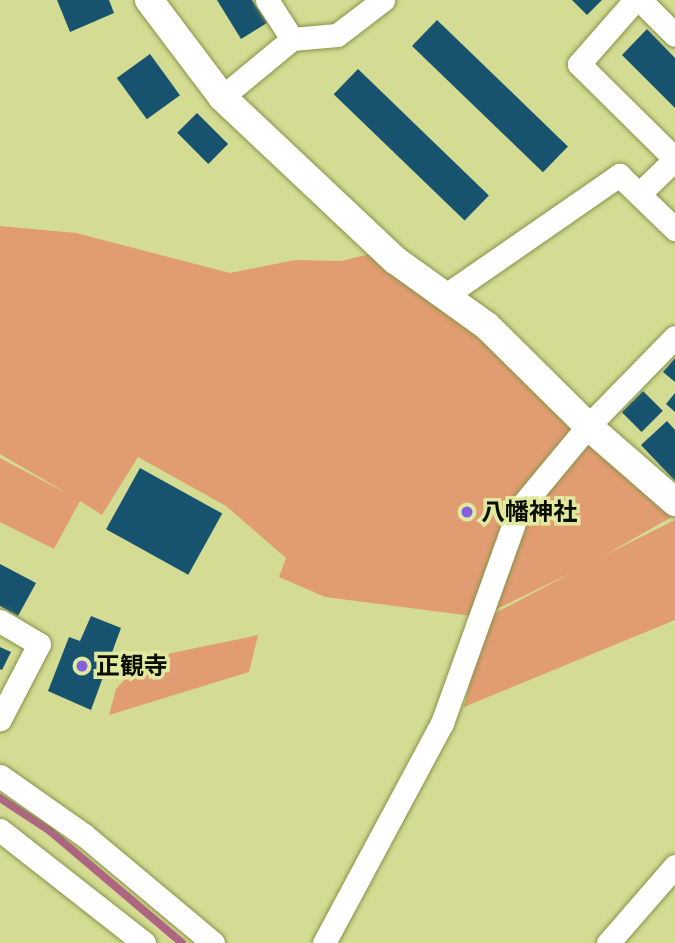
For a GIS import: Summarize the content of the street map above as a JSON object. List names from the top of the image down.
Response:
{
  "places": ["八幡神社", "正観寺"]
}
